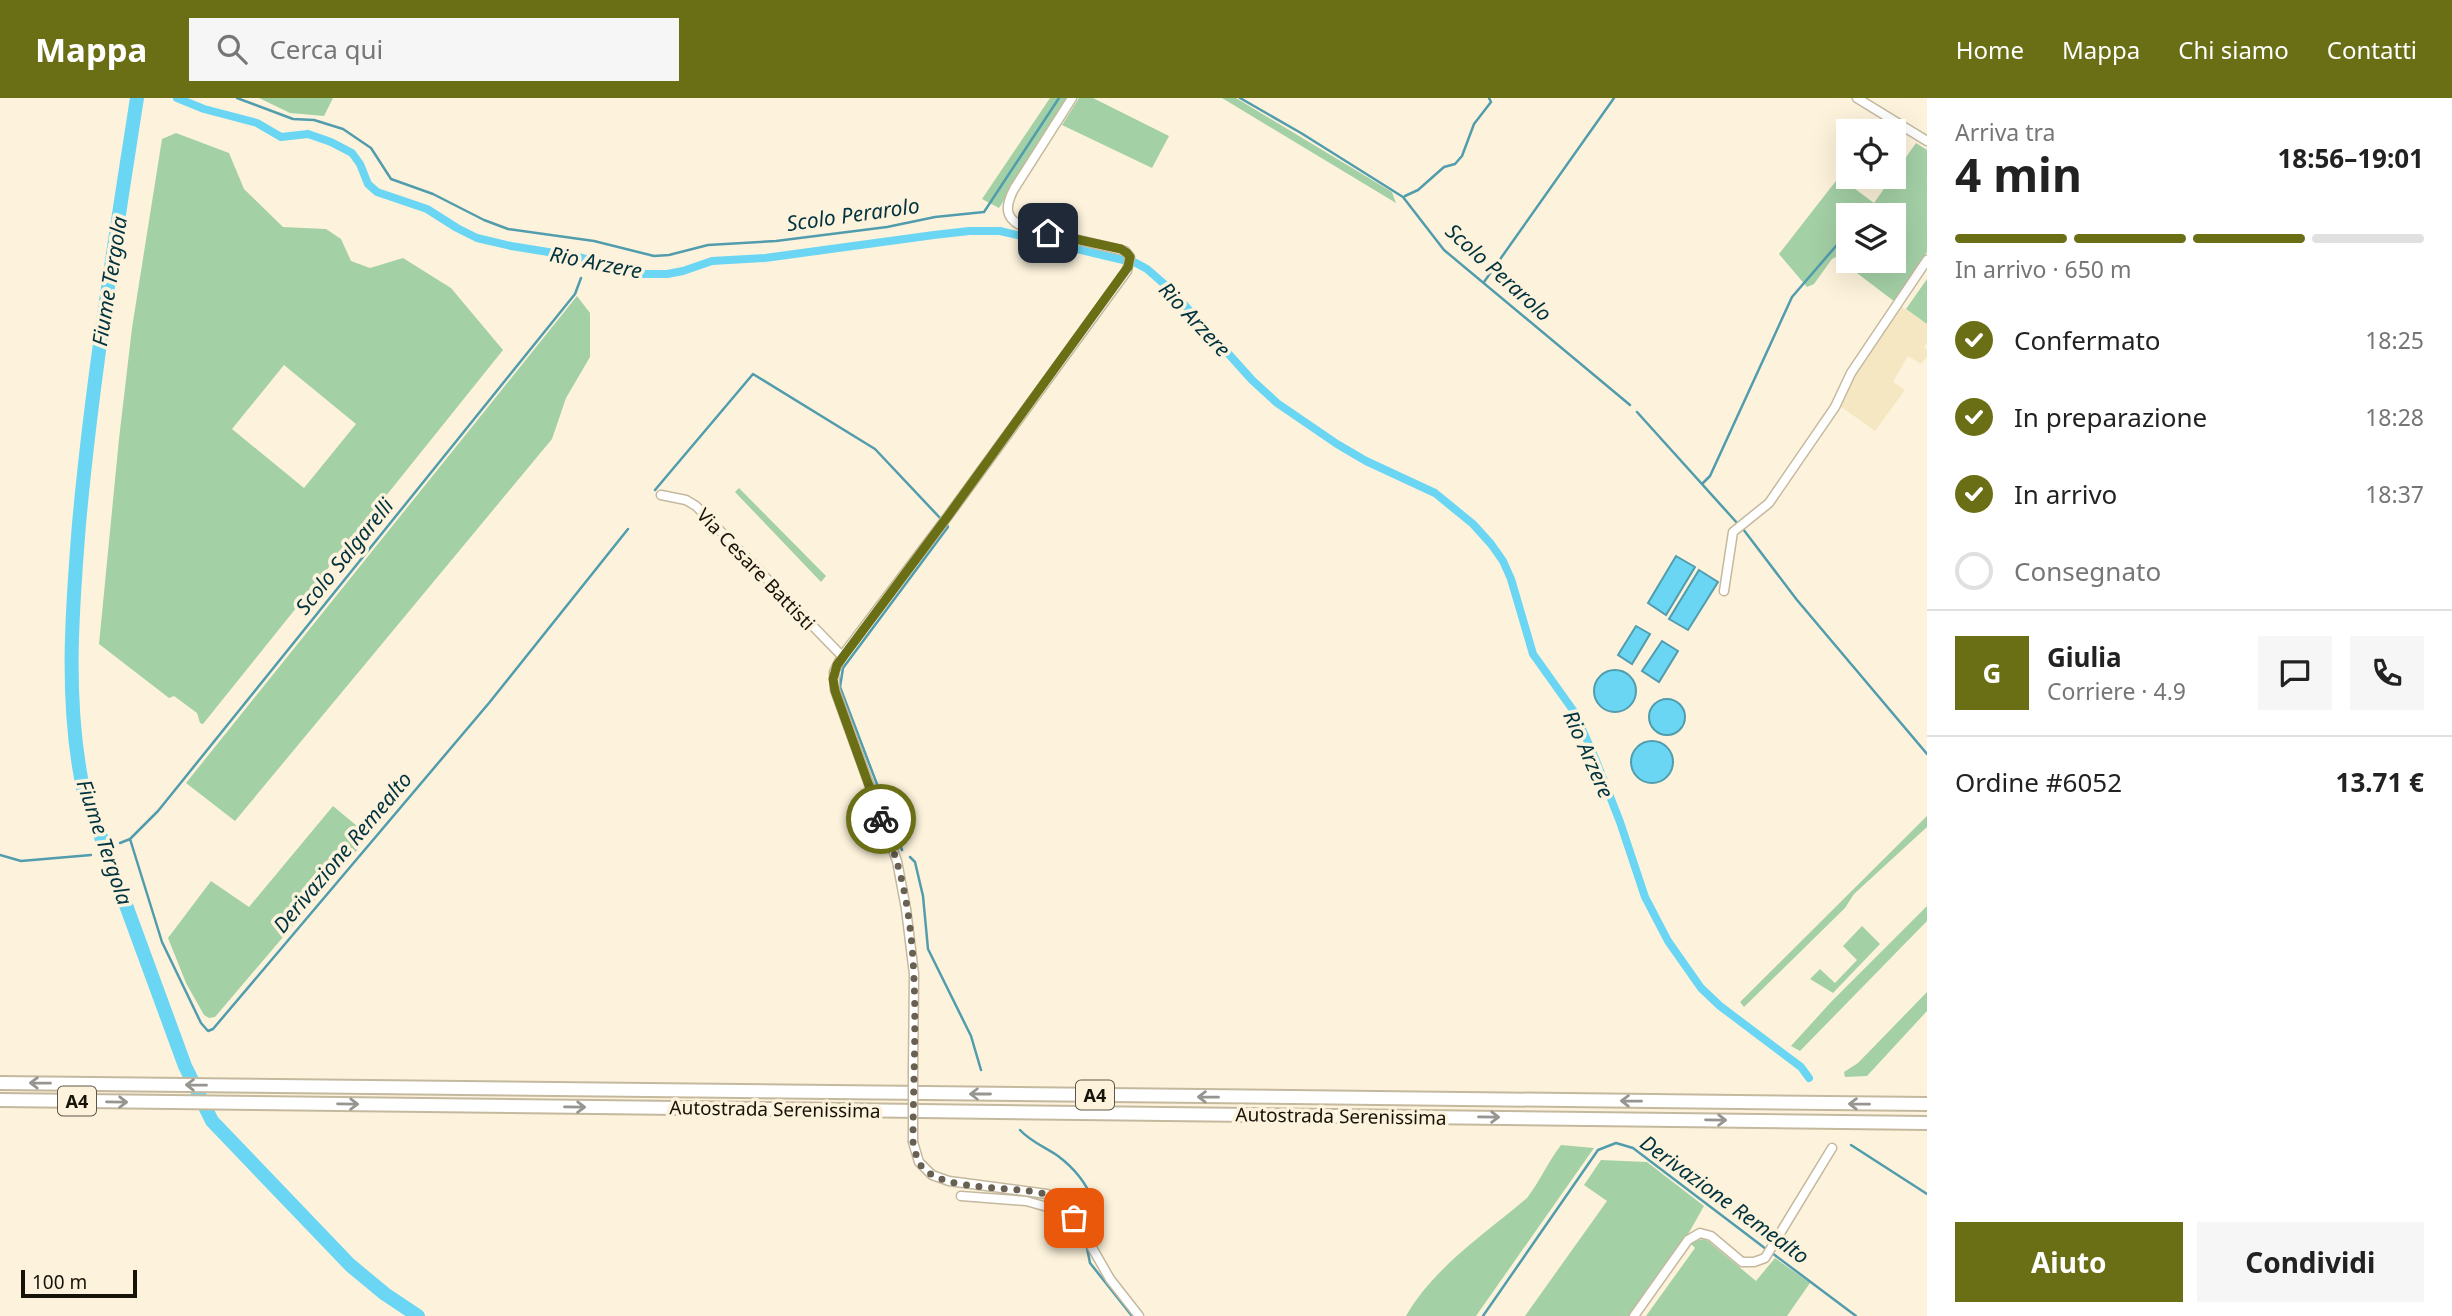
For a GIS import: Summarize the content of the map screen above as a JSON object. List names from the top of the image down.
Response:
{
  "streets": {
    "highway": ["A4", "Autostrada Serenissima"],
    "street": ["Via Cesare Battisti"]
  },
  "water": [
    "Scolo Perarolo",
    "Rio Arzere",
    "Fiume Tergola",
    "Scolo Salgarelli",
    "Derivazione Remealto"
  ],
  "scale_bar": "100 m",
  "page": {
    "header": "Mappa",
    "search": "Cerca qui",
    "nav": [
      "Home",
      "Mappa",
      "Chi siamo",
      "Contatti"
    ],
    "heading": ["4 min", "Arriva tra", "18:56–19:01"],
    "panel": [
      "Giulia",
      "Corriere · 4.9",
      "Ordine #6052",
      "13.71 €"
    ],
    "bar": "In arrivo · 650 m",
    "list": [
      ["Confermato", "18:25"],
      ["In preparazione", "18:28"],
      ["In arrivo", "18:37"],
      "Consegnato"
    ],
    "round": "G",
    "buttons": ["Aiuto", "Condividi"],
    "scale": "100 m"
  }
}
